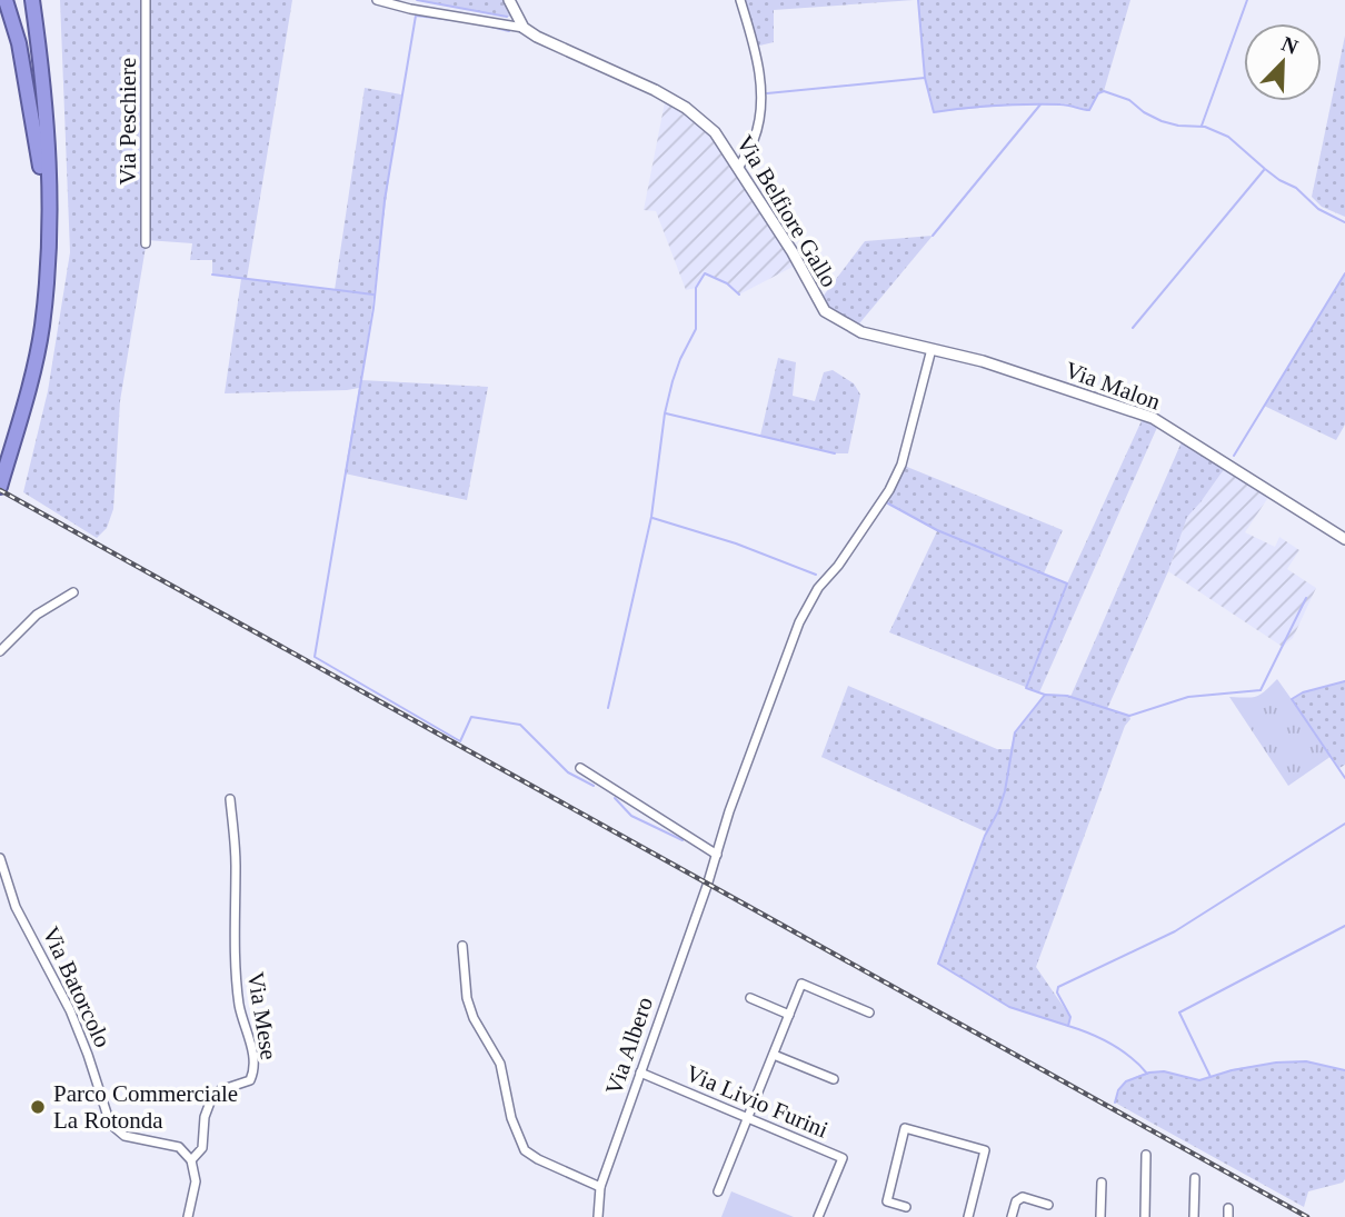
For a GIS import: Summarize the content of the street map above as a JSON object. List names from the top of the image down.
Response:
{
  "streets": {
    "street": [
      "Via Peschiere",
      "Via Belfiore Gallo",
      "Via Malon",
      "Via Batorcolo",
      "Via Mese",
      "Via Albero",
      "Via Livio Furini"
    ]
  },
  "crossings": [
    ["Via Belfiore Gallo", "Via Malon"],
    ["Via Batorcolo", "Via Mese"],
    ["Via Albero", "Via Livio Furini"]
  ],
  "places": ["Parco Commerciale La Rotonda"],
  "north": "top right"
}
